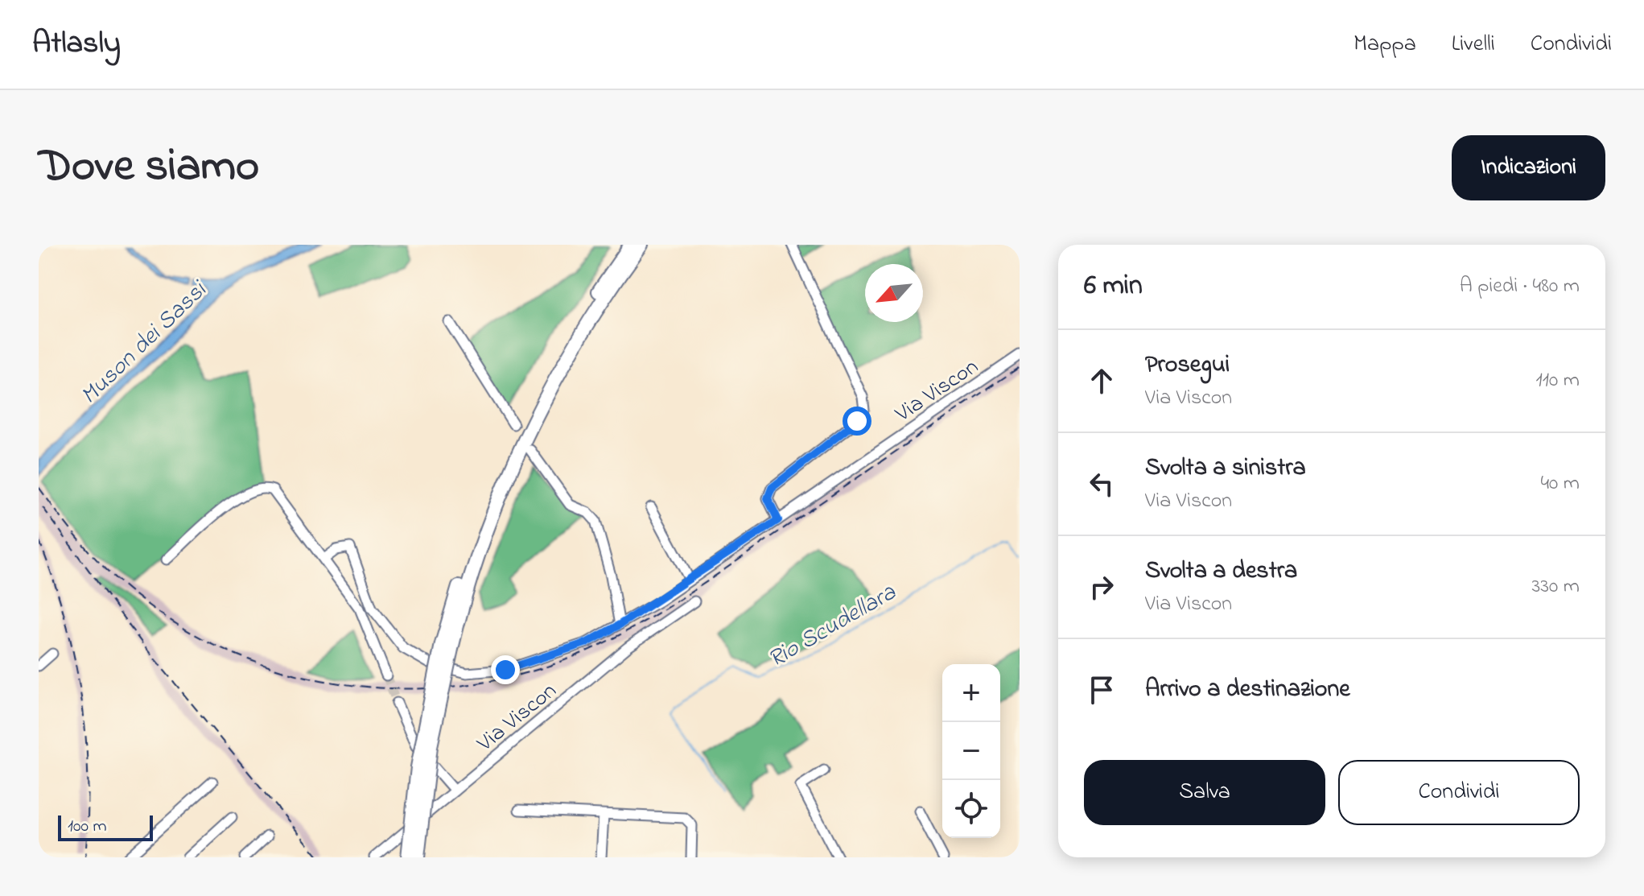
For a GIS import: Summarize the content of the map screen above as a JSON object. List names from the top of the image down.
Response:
{
  "streets": {
    "street": ["Via Viscon"]
  },
  "water": ["Muson dei Sassi", "Rio Scudellara"],
  "scale_bar": "100 m",
  "north": "bottom left",
  "page": {
    "header": "Atlasly",
    "nav": ["Mappa", "Livelli", "Condividi"],
    "title": "Dove siamo",
    "buttons": [
      "Indicazioni",
      ["Salva", "Condividi"]
    ],
    "heading": ["6 min", "A piedi · 480 m"],
    "list": [
      ["Prosegui", "Via Viscon", "110 m"],
      ["Svolta a sinistra", "Via Viscon", "40 m"],
      ["Svolta a destra", "Via Viscon", "330 m"],
      "Arrivo a destinazione"
    ],
    "map_buttons": ["+", "−"],
    "scale": "100 m"
  }
}
